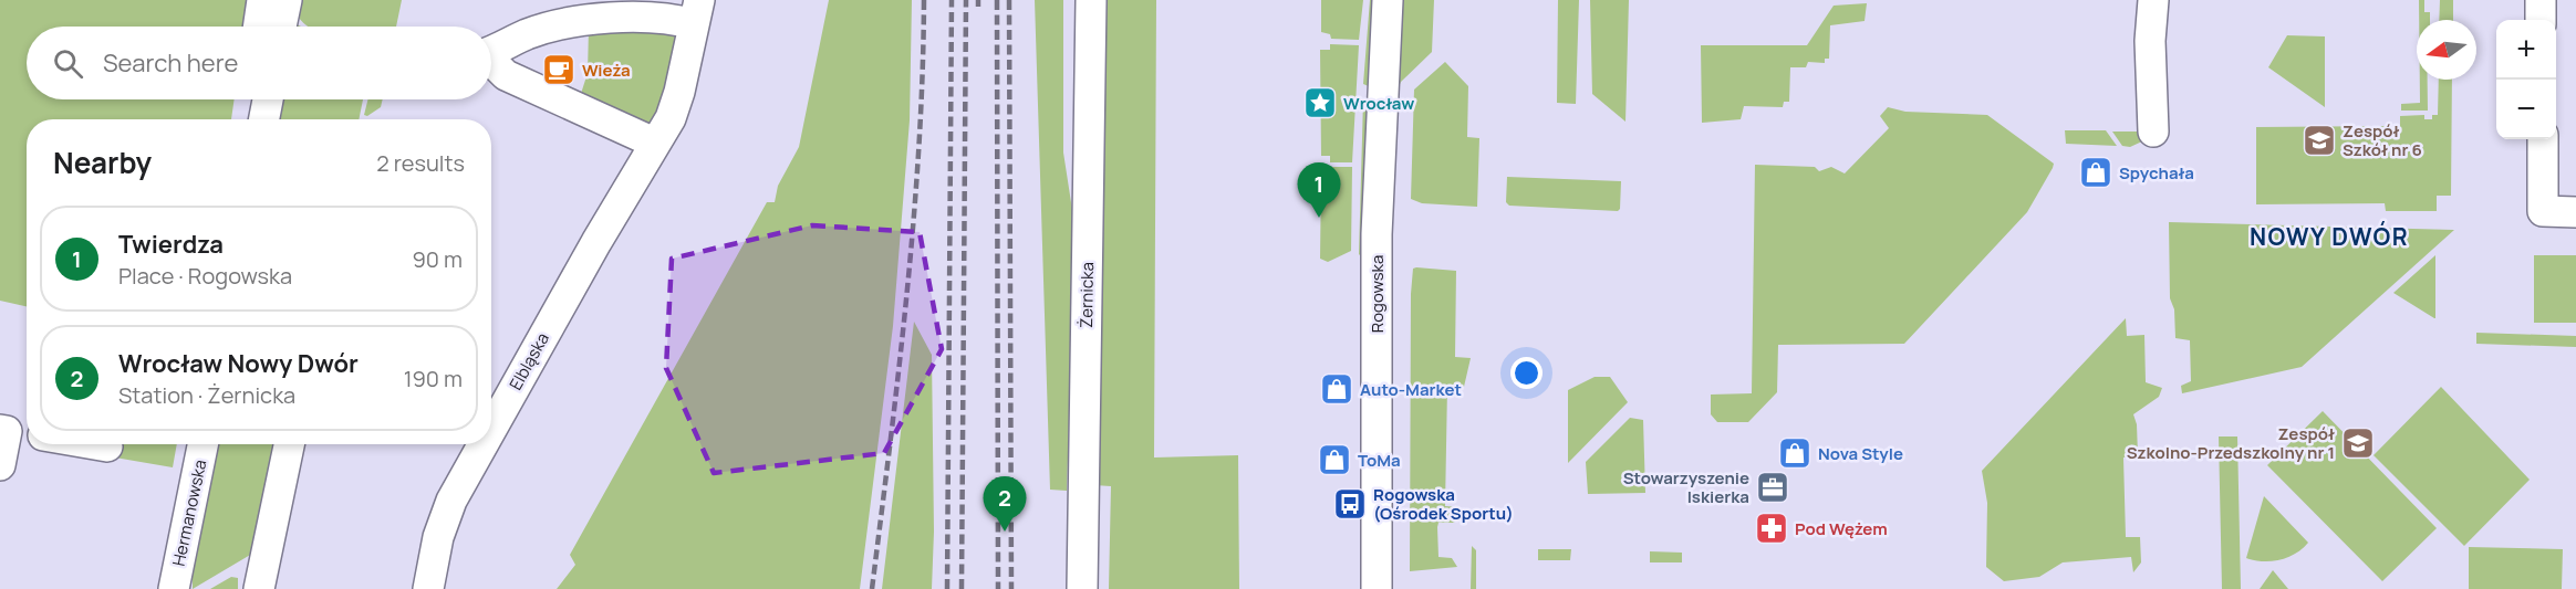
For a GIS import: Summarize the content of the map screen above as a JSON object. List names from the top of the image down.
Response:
{
  "streets": {
    "street": [
      "Rogowska",
      "Żernicka",
      "Elbląska",
      "Hermanowska"
    ]
  },
  "districts": ["NOWY DWÓR"],
  "places": {
    "cafe": ["Wieża"],
    "place": ["Wrocław"],
    "school or university": ["Zespół Szkół nr 6", "Zespół Szkolno-Przedszkolny nr 1"],
    "shop": [
      "Spychała",
      "Auto-Market",
      "Nova Style",
      "ToMa"
    ],
    "office": ["Stowarzyszenie Iskierka"],
    "bus stop": ["Rogowska (Ośrodek Sportu)"],
    "pharmacy": ["Pod Wężem"]
  },
  "north": "left",
  "page": {
    "map_buttons": ["+", "−"],
    "search": "Search here",
    "heading": ["Nearby", "2 results"],
    "pins": ["1", "2"],
    "list": [
      {
        "mark": "1",
        "name": "Twierdza",
        "note": "Place · Rogowska",
        "value": "90 m"
      },
      {
        "mark": "2",
        "name": "Wrocław Nowy Dwór",
        "note": "Station · Żernicka",
        "value": "190 m"
      }
    ]
  }
}
